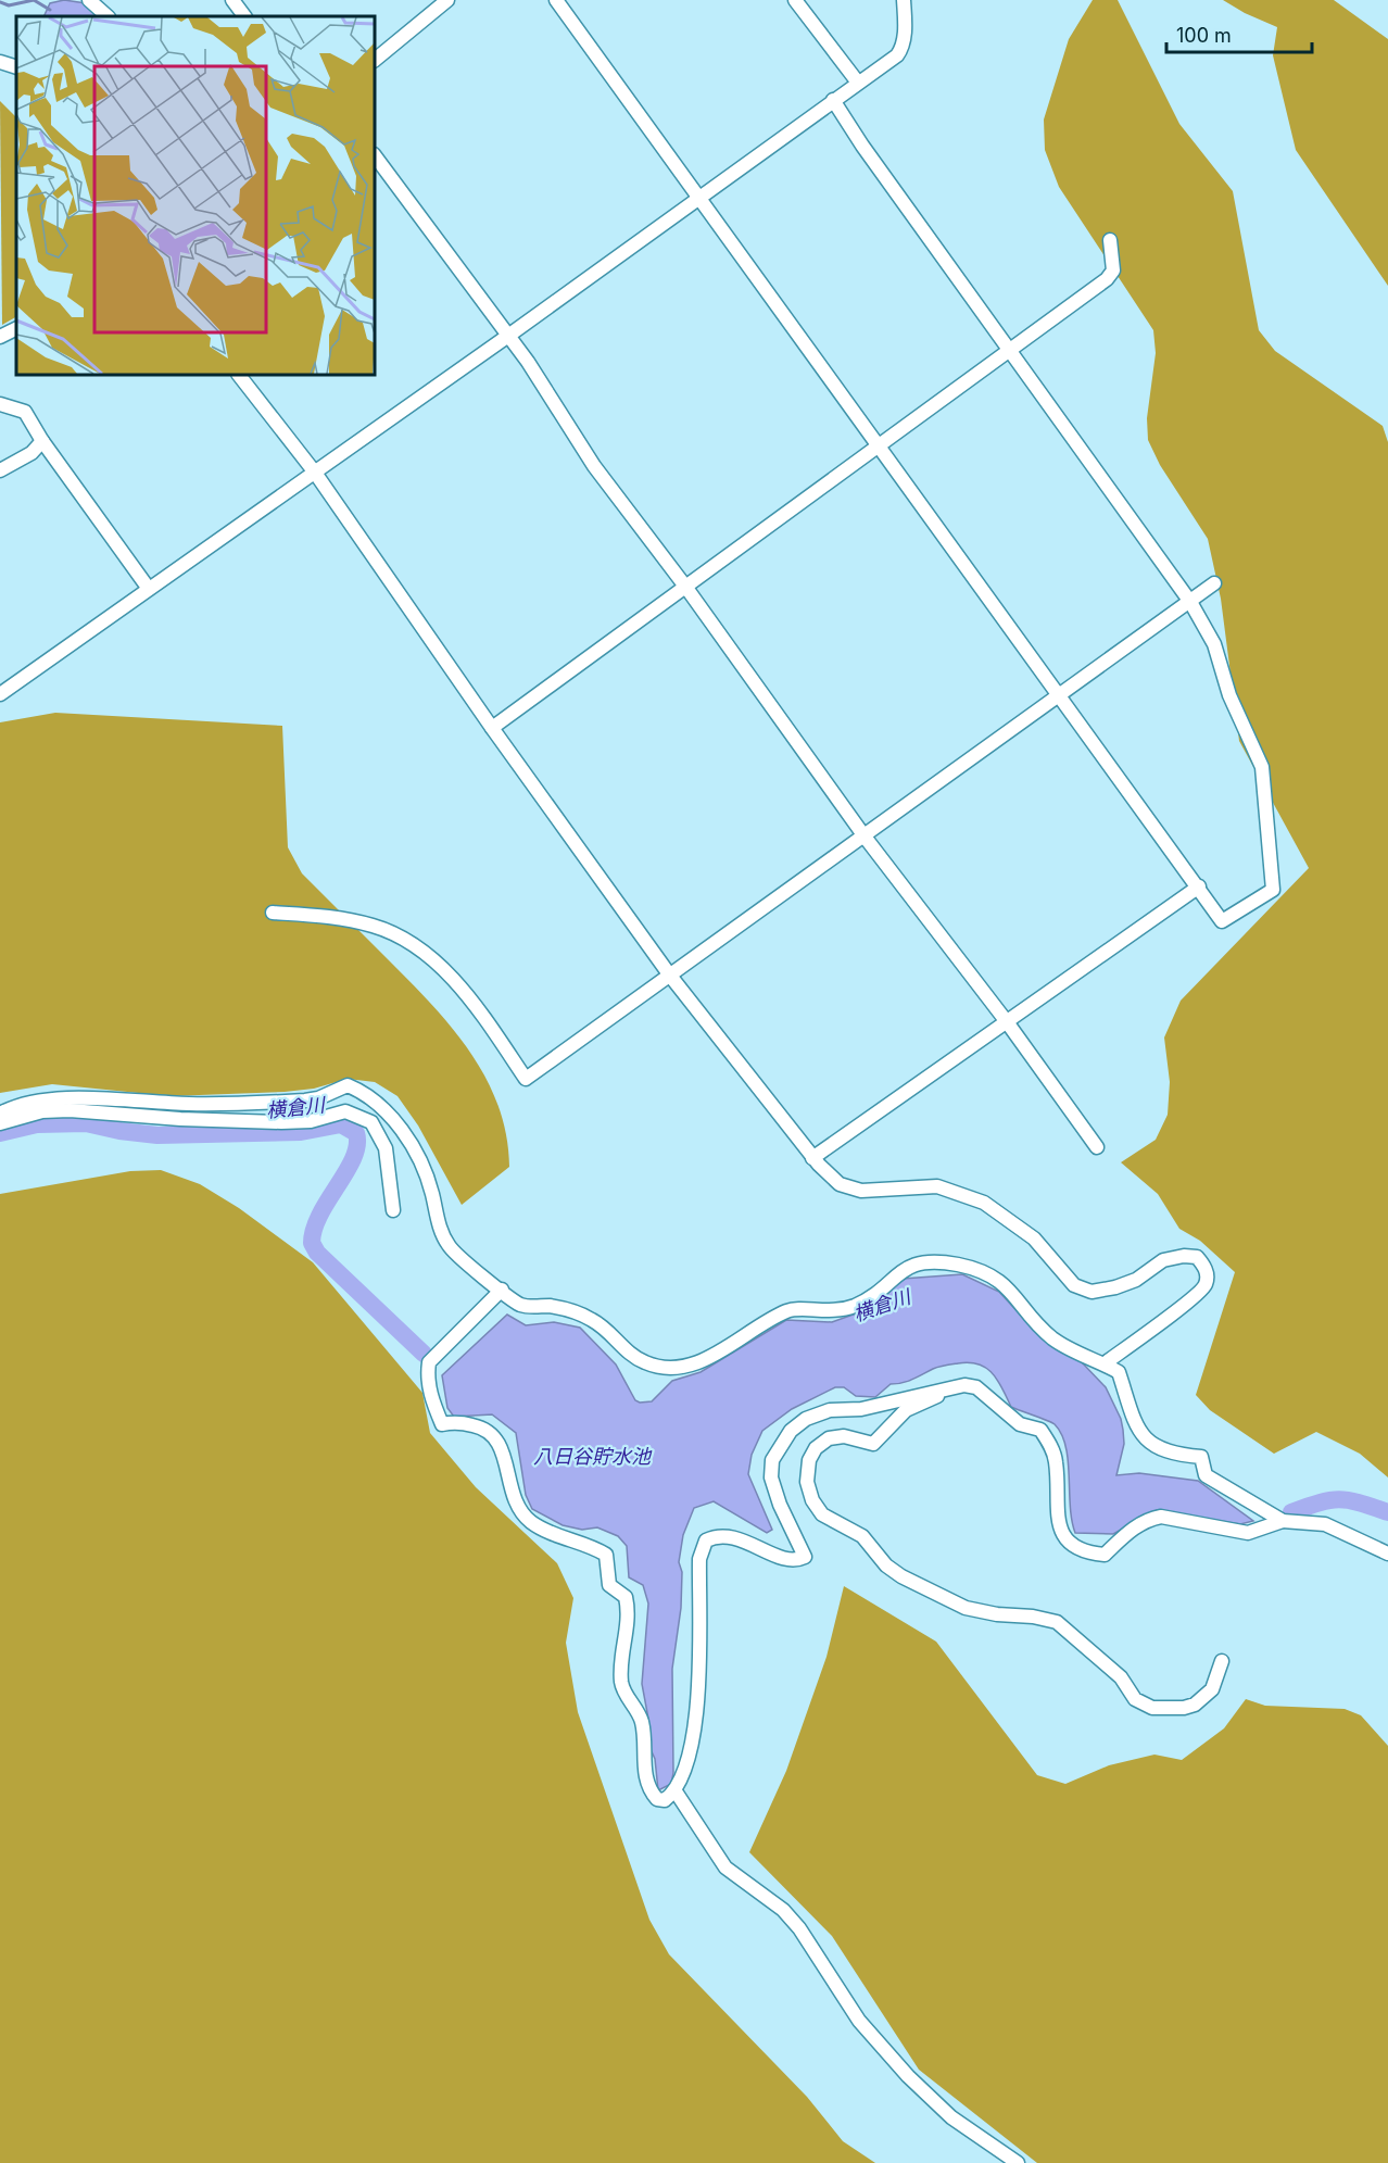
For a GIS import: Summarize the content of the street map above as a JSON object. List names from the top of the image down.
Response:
{
  "water": ["横倉川", "八日谷貯水池"],
  "scale_bar": "100 m"
}
